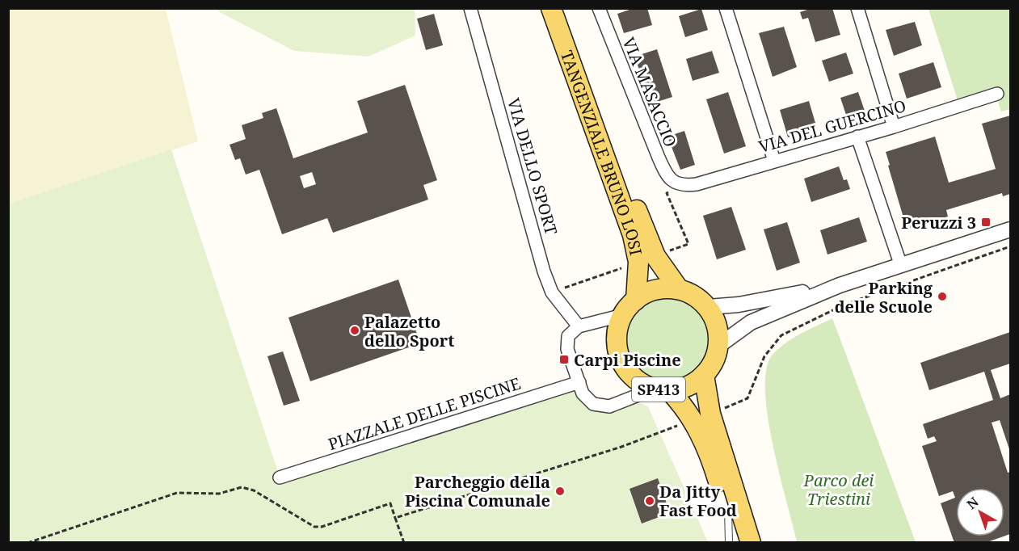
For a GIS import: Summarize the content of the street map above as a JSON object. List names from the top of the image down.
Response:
{
  "streets": {
    "main road": ["TANGENZIALE BRUNO LOSI", "SP413"],
    "street": [
      "VIA MASACCIO",
      "VIA DEL GUERCINO",
      "VIA DELLO SPORT",
      "PIAZZALE DELLE PISCINE"
    ]
  },
  "crossings": [
    ["VIA MASACCIO", "VIA DEL GUERCINO"],
    ["TANGENZIALE BRUNO LOSI", "SP413"]
  ],
  "parks": ["Parco dei Triestini"],
  "places": {
    "transit": ["Peruzzi 3", "Carpi Piscine"],
    "other": [
      "Parking delle Scuole",
      "Palazetto dello Sport",
      "Parcheggio della Piscina Comunale",
      "Da Jitty Fast Food"
    ]
  },
  "north": "top left"
}
